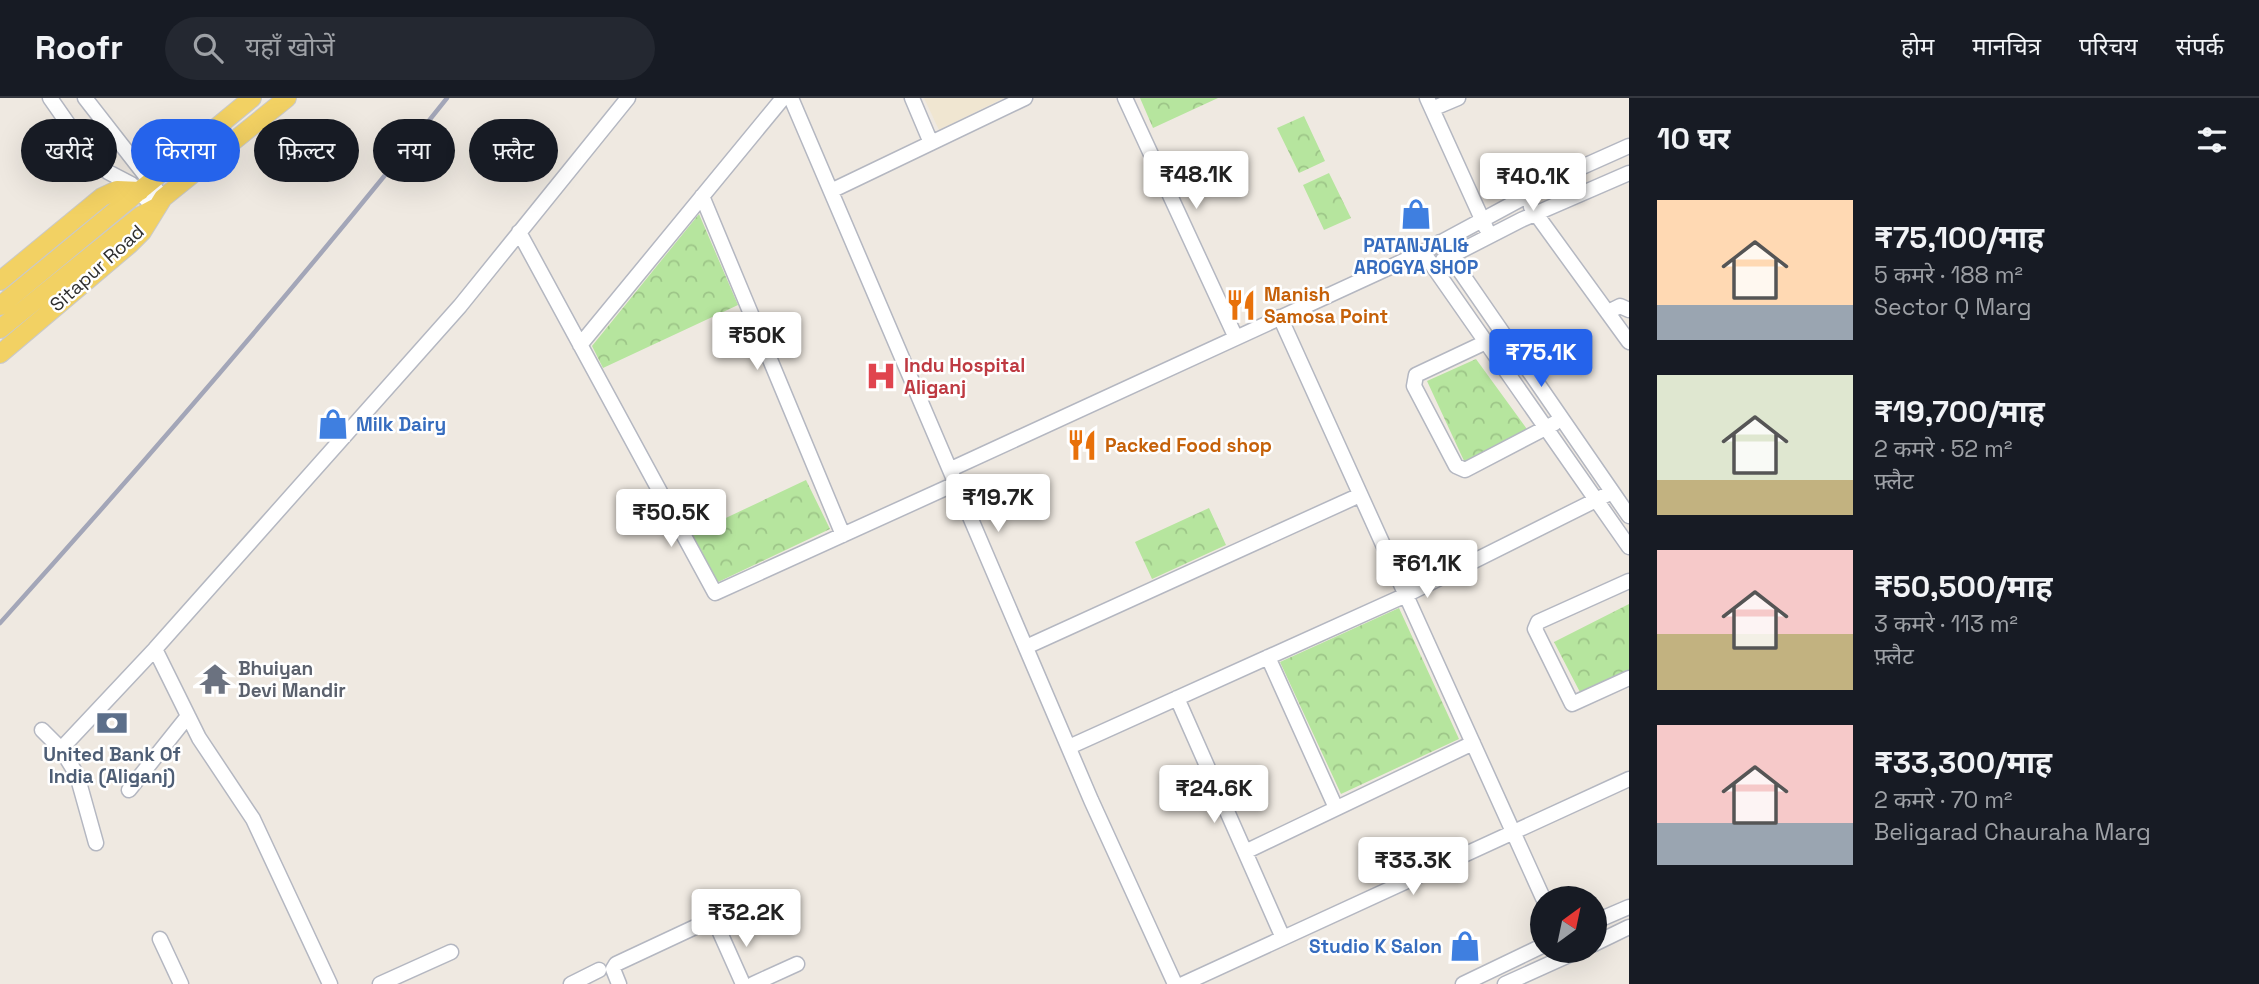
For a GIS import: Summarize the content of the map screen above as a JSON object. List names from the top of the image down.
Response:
{
  "streets": {
    "main road": ["Sitapur Road"]
  },
  "places": {
    "shop": ["PATANJALI& AROGYA SHOP", "Milk Dairy", "Studio K Salon"],
    "restaurant": ["Manish Samosa Point", "Packed Food shop"],
    "hospital": ["Indu Hospital Aliganj"],
    "temple": ["Bhuiyan Devi Mandir"],
    "bank": ["United Bank Of India (Aliganj)"]
  },
  "north": "top right",
  "page": {
    "header": "Roofr",
    "search": "यहाँ खोजें",
    "nav": [
      "होम",
      "मानचित्र",
      "परिचय",
      "संपर्क"
    ],
    "heading": "10 घर",
    "chip": [
      "खरीदें",
      "किराया",
      "फ़िल्टर",
      "नया",
      "फ़्लैट"
    ],
    "price": [
      "₹48.1K",
      "₹40.1K",
      "₹50K",
      "₹75.1K",
      "₹19.7K",
      "₹50.5K",
      "₹61.1K",
      "₹24.6K",
      "₹33.3K",
      "₹32.2K"
    ],
    "list": [
      {
        "name": "₹75,100/माह",
        "note": "5 कमरे · 188 m² · Sector Q Marg"
      },
      {
        "name": "₹19,700/माह",
        "note": "2 कमरे · 52 m² · फ़्लैट"
      },
      {
        "name": "₹50,500/माह",
        "note": "3 कमरे · 113 m² · फ़्लैट"
      },
      {
        "name": "₹33,300/माह",
        "note": "2 कमरे · 70 m² · Beligarad Chauraha Marg"
      }
    ]
  }
}
